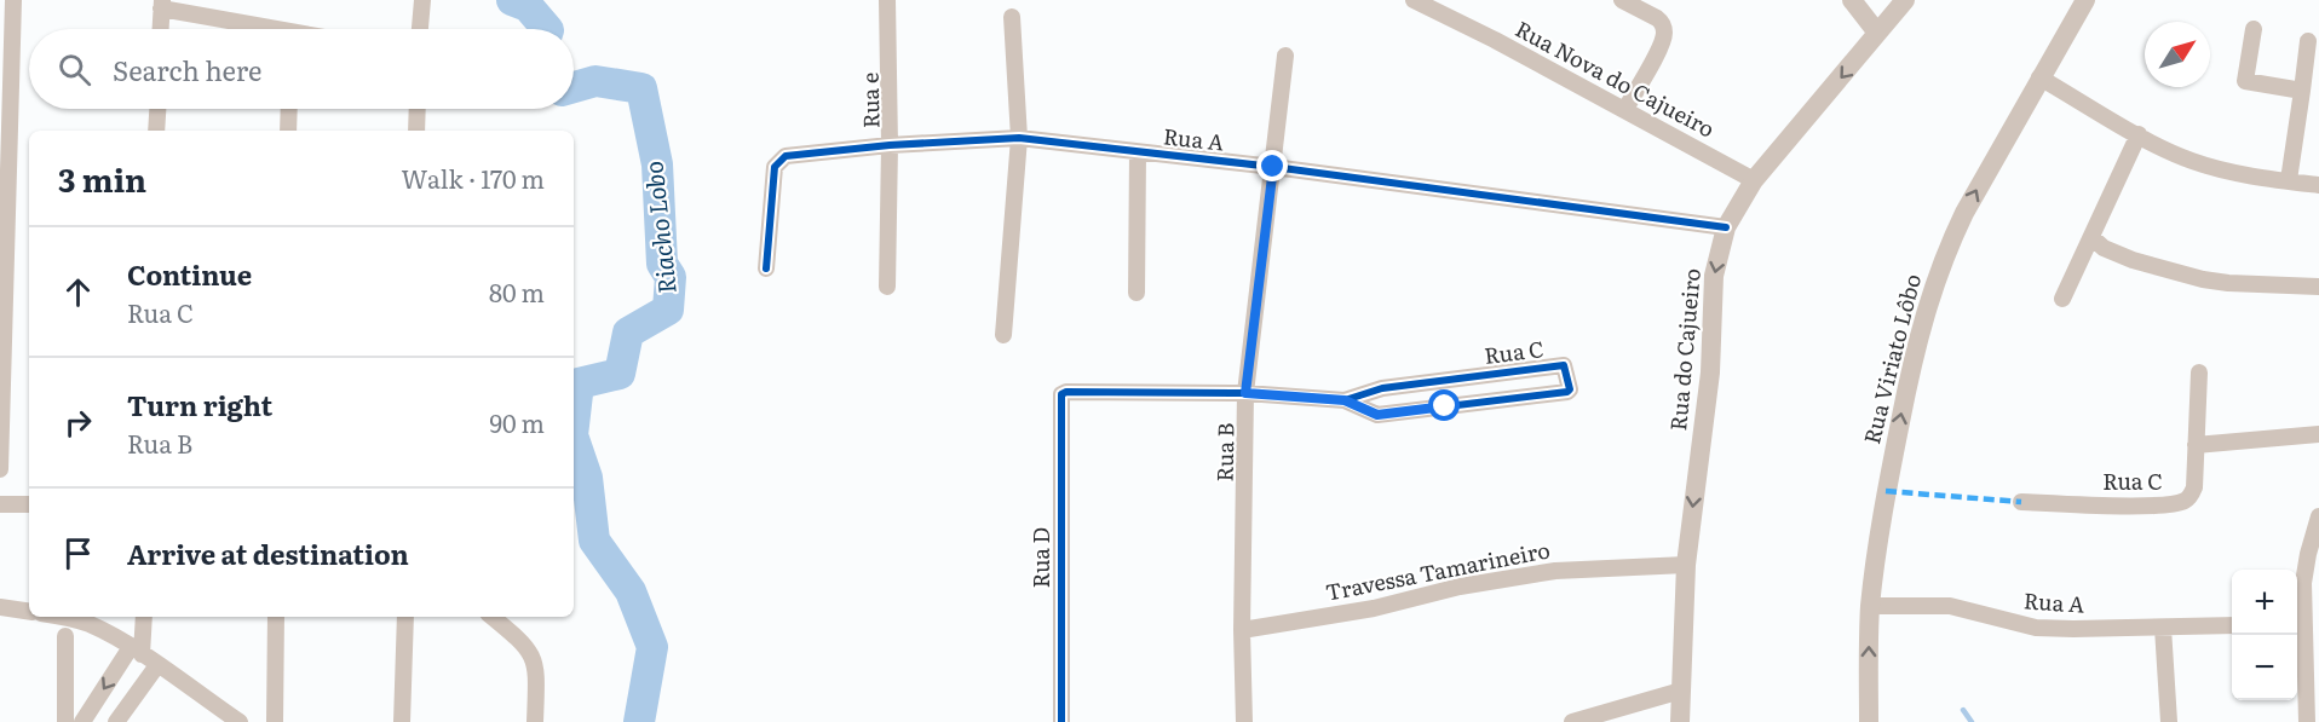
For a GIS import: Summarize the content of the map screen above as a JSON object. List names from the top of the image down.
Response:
{
  "streets": {
    "street": [
      "Rua Nova do Cajueiro",
      "Rua e",
      "Rua A",
      "Rua do Cajueiro",
      "Rua C",
      "Rua Viriato Lôbo",
      "Rua B",
      "Rua D",
      "Travessa Tamarineiro"
    ]
  },
  "crossings": [
    ["Rua Nova do Cajueiro", "Rua do Cajueiro"],
    ["Rua e", "Rua A"],
    ["Rua A", "Rua do Cajueiro"],
    ["Rua A", "Rua Viriato Lôbo"],
    ["Rua A", "Rua B"],
    ["Rua do Cajueiro", "Travessa Tamarineiro"],
    ["Rua C", "Rua B"],
    ["Rua C", "Rua D"],
    ["Rua B", "Travessa Tamarineiro"]
  ],
  "one_way": ["Rua do Cajueiro", "Rua Viriato Lôbo"],
  "water": ["Riacho Lobo"],
  "north": "top right",
  "page": {
    "search": "Search here",
    "heading": ["3 min", "Walk · 170 m"],
    "list": [
      ["Continue", "Rua C", "80 m"],
      ["Turn right", "Rua B", "90 m"],
      "Arrive at destination"
    ],
    "map_buttons": ["+", "−"]
  }
}
